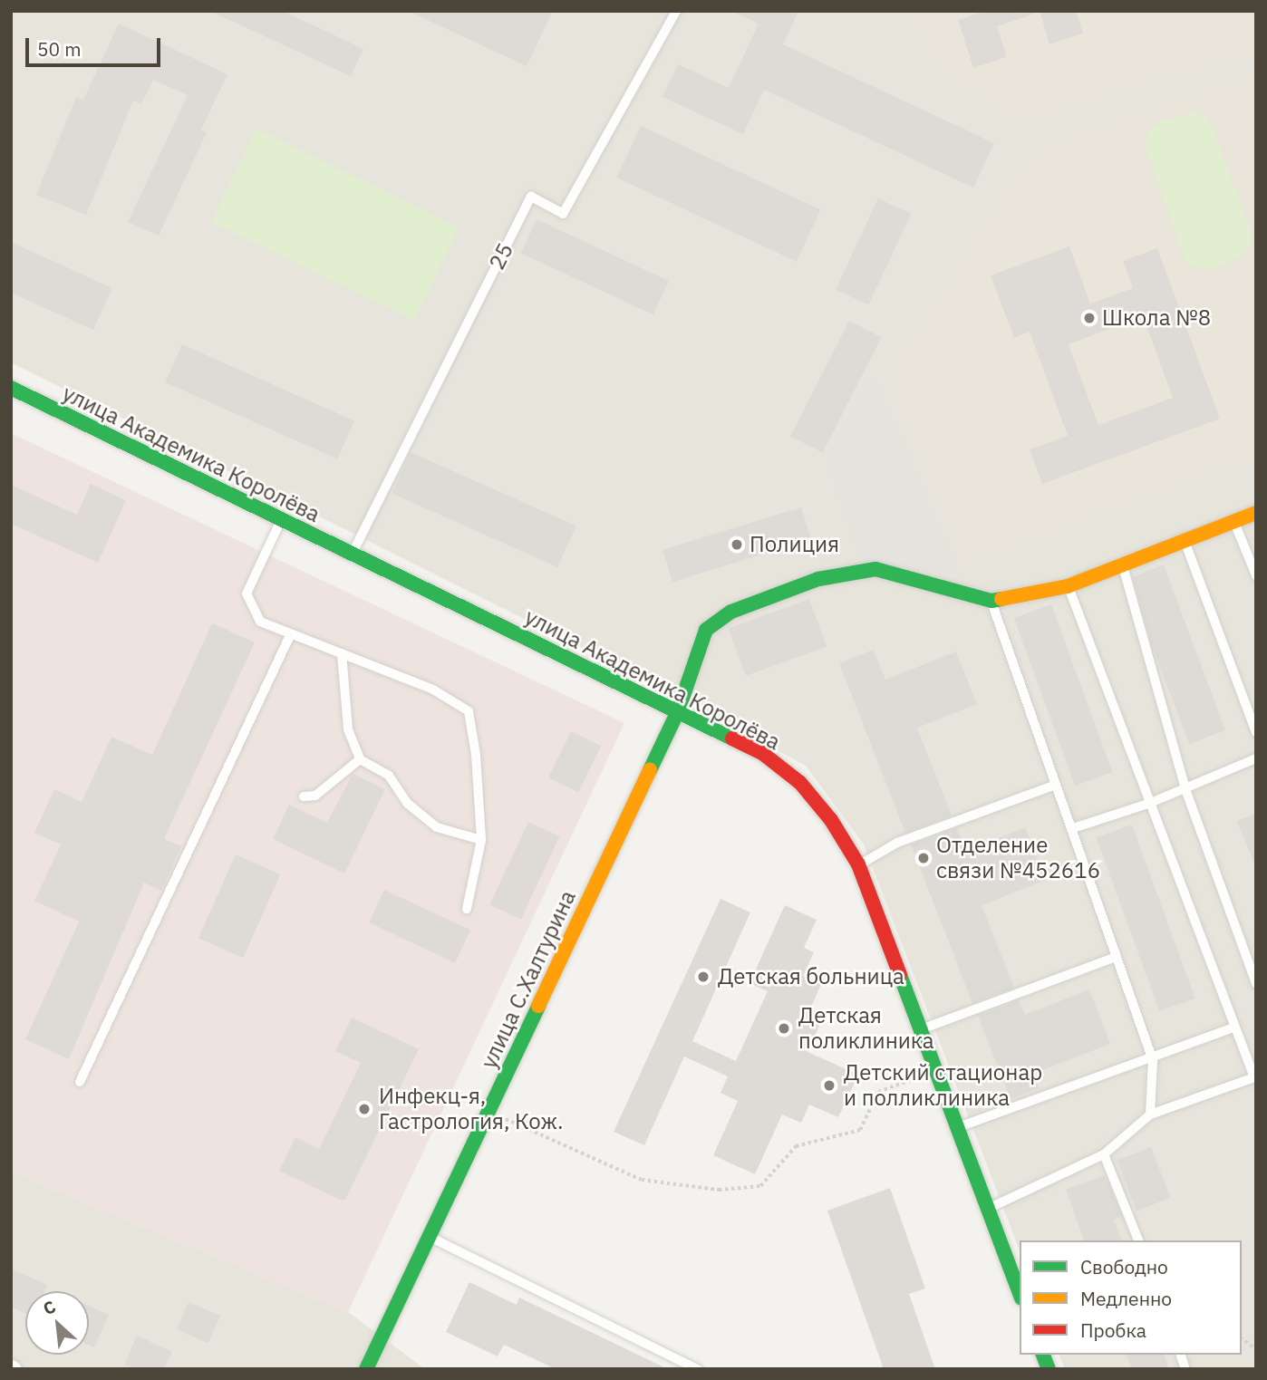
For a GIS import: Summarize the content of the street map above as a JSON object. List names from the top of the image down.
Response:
{
  "streets": {
    "street": ["улица Академика Королёва", "улица С.Халтурина"],
    "lane": ["25"]
  },
  "crossings": [
    ["25", "улица Академика Королёва"],
    ["улица Академика Королёва", "улица С.Халтурина"]
  ],
  "places": [
    "Школа №8",
    "Полиция",
    "Отделение связи №452616",
    "Детская больница",
    "Детская поликлиника",
    "Детский стационар и полликлиника",
    "Инфекц-я, Гастрология, Кож."
  ],
  "legend": ["Свободно", "Медленно", "Пробка"],
  "scale_bar": "50 m",
  "north": "top left"
}
